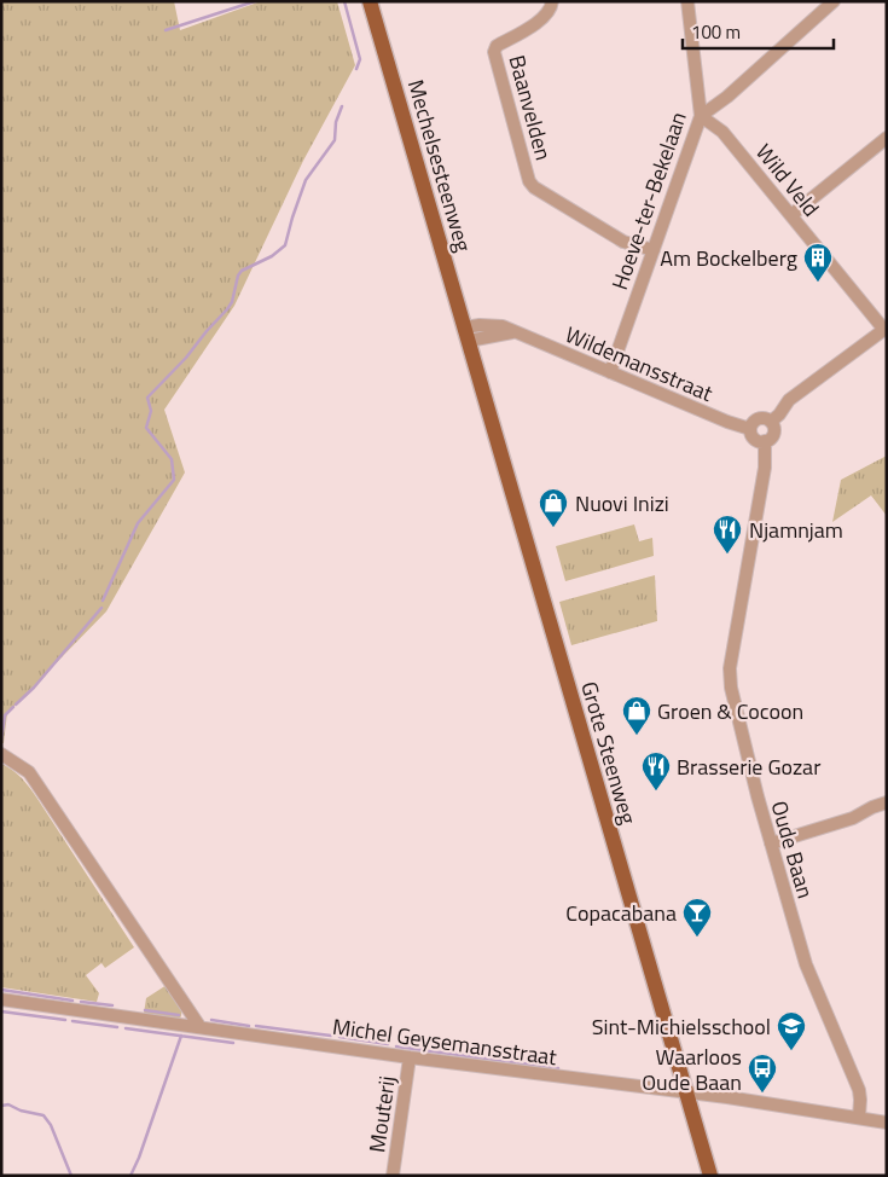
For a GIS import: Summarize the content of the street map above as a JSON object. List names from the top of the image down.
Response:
{
  "streets": {
    "main road": ["Mechelsesteenweg", "Grote Steenweg"],
    "street": [
      "Baanvelden",
      "Wild Veld",
      "Hoeve-ter-Bekelaan",
      "Wildemansstraat",
      "Oude Baan",
      "Michel Geysemansstraat",
      "Mouterij"
    ]
  },
  "crossings": [
    ["Baanvelden", "Hoeve-ter-Bekelaan"],
    ["Mechelsesteenweg", "Wildemansstraat"],
    ["Mechelsesteenweg", "Grote Steenweg"],
    ["Wild Veld", "Hoeve-ter-Bekelaan"],
    ["Hoeve-ter-Bekelaan", "Wildemansstraat"],
    ["Wildemansstraat", "Grote Steenweg"],
    ["Wildemansstraat", "Oude Baan"],
    ["Grote Steenweg", "Michel Geysemansstraat"],
    ["Oude Baan", "Michel Geysemansstraat"],
    ["Michel Geysemansstraat", "Mouterij"]
  ],
  "places": {
    "building": ["Am Bockelberg"],
    "shop": ["Nuovi Inizi", "Groen & Cocoon"],
    "restaurant": ["Njamnjam", "Brasserie Gozar"],
    "bar": ["Copacabana"],
    "school or university": ["Sint-Michielsschool"],
    "bus stop": ["Waarloos Oude Baan"]
  },
  "scale_bar": "100 m"
}
